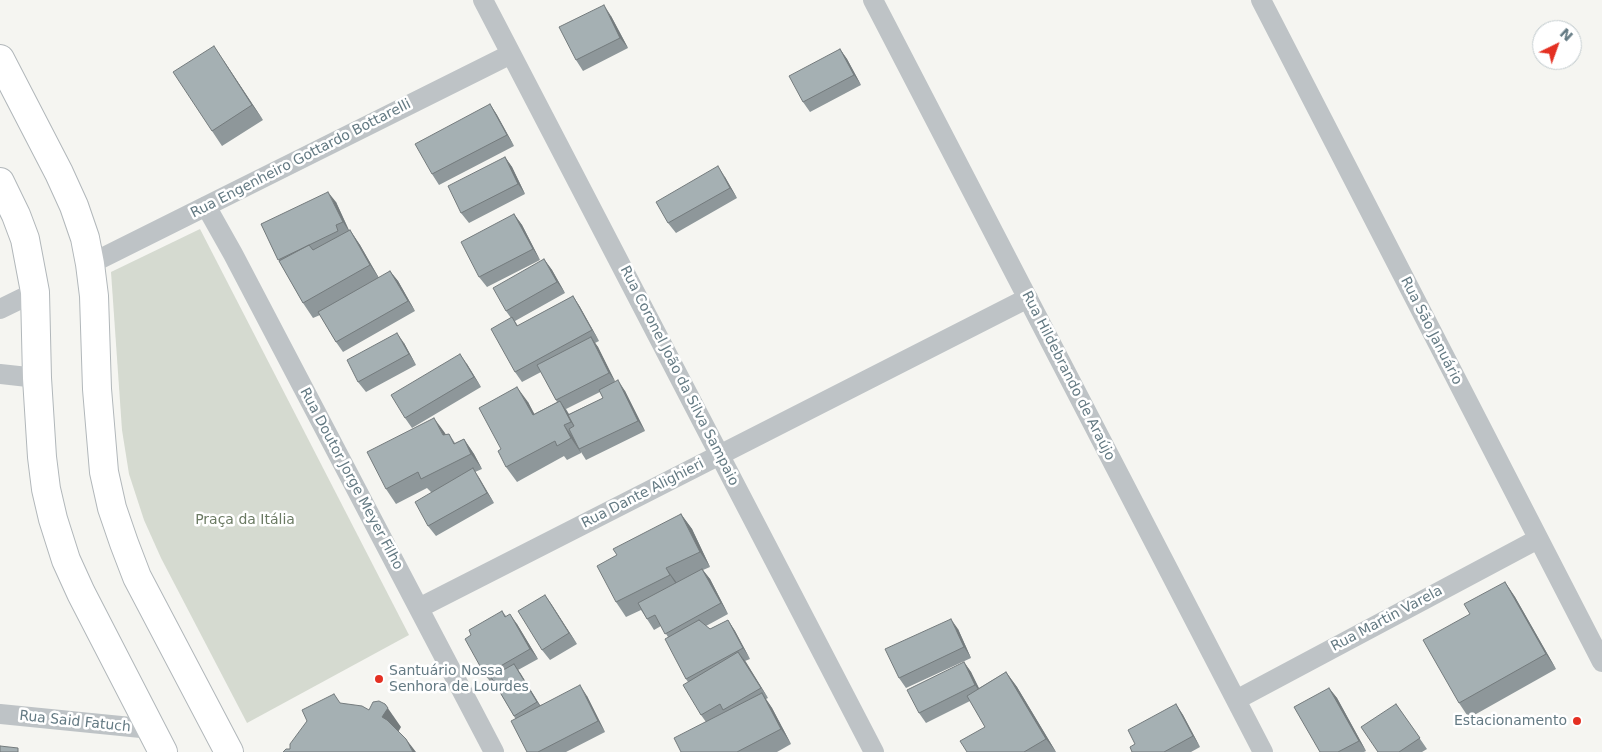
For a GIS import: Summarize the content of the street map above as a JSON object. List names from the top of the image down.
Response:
{
  "streets": {
    "street": [
      "Rua Engenheiro Gottardo Bottarelli",
      "Rua São Januário",
      "Rua Coronel João da Silva Sampaio",
      "Rua Hildebrando de Araújo",
      "Rua Doutor Jorge Meyer Filho",
      "Rua Dante Alighieri",
      "Rua Martin Varela",
      "Rua Said Fatuch"
    ]
  },
  "crossings": [
    ["Rua Engenheiro Gottardo Bottarelli", "Rua Coronel João da Silva Sampaio"],
    ["Rua Engenheiro Gottardo Bottarelli", "Rua Doutor Jorge Meyer Filho"],
    ["Rua São Januário", "Rua Martin Varela"],
    ["Rua Coronel João da Silva Sampaio", "Rua Dante Alighieri"],
    ["Rua Hildebrando de Araújo", "Rua Dante Alighieri"],
    ["Rua Hildebrando de Araújo", "Rua Martin Varela"],
    ["Rua Doutor Jorge Meyer Filho", "Rua Dante Alighieri"]
  ],
  "parks": ["Praça da Itália"],
  "places": ["Santuário Nossa Senhora de Lourdes", "Estacionamento"],
  "north": "top right"
}
